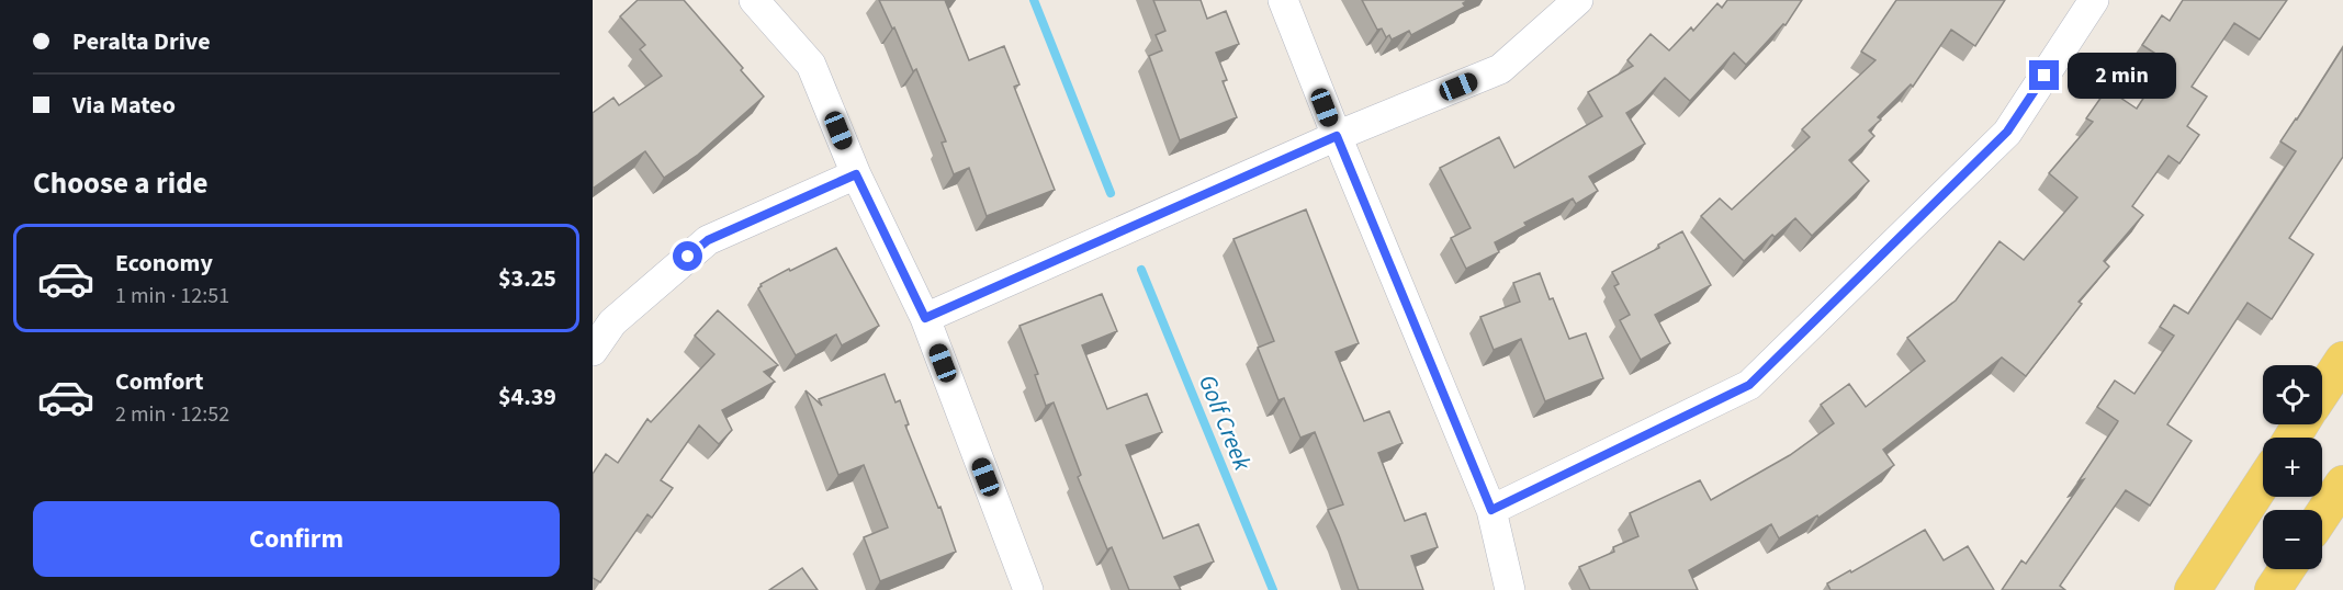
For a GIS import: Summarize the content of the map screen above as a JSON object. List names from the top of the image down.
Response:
{
  "water": ["Golf Creek"],
  "page": {
    "banner": ["Peralta Drive", "Via Mateo"],
    "bubble": "2 min",
    "heading": "Choose a ride",
    "list": [
      {
        "name": "Economy",
        "note": "1 min · 12:51",
        "value": "$3.25"
      },
      {
        "name": "Comfort",
        "note": "2 min · 12:52",
        "value": "$4.39"
      }
    ],
    "map_buttons": ["+", "−"],
    "buttons": "Confirm"
  }
}
